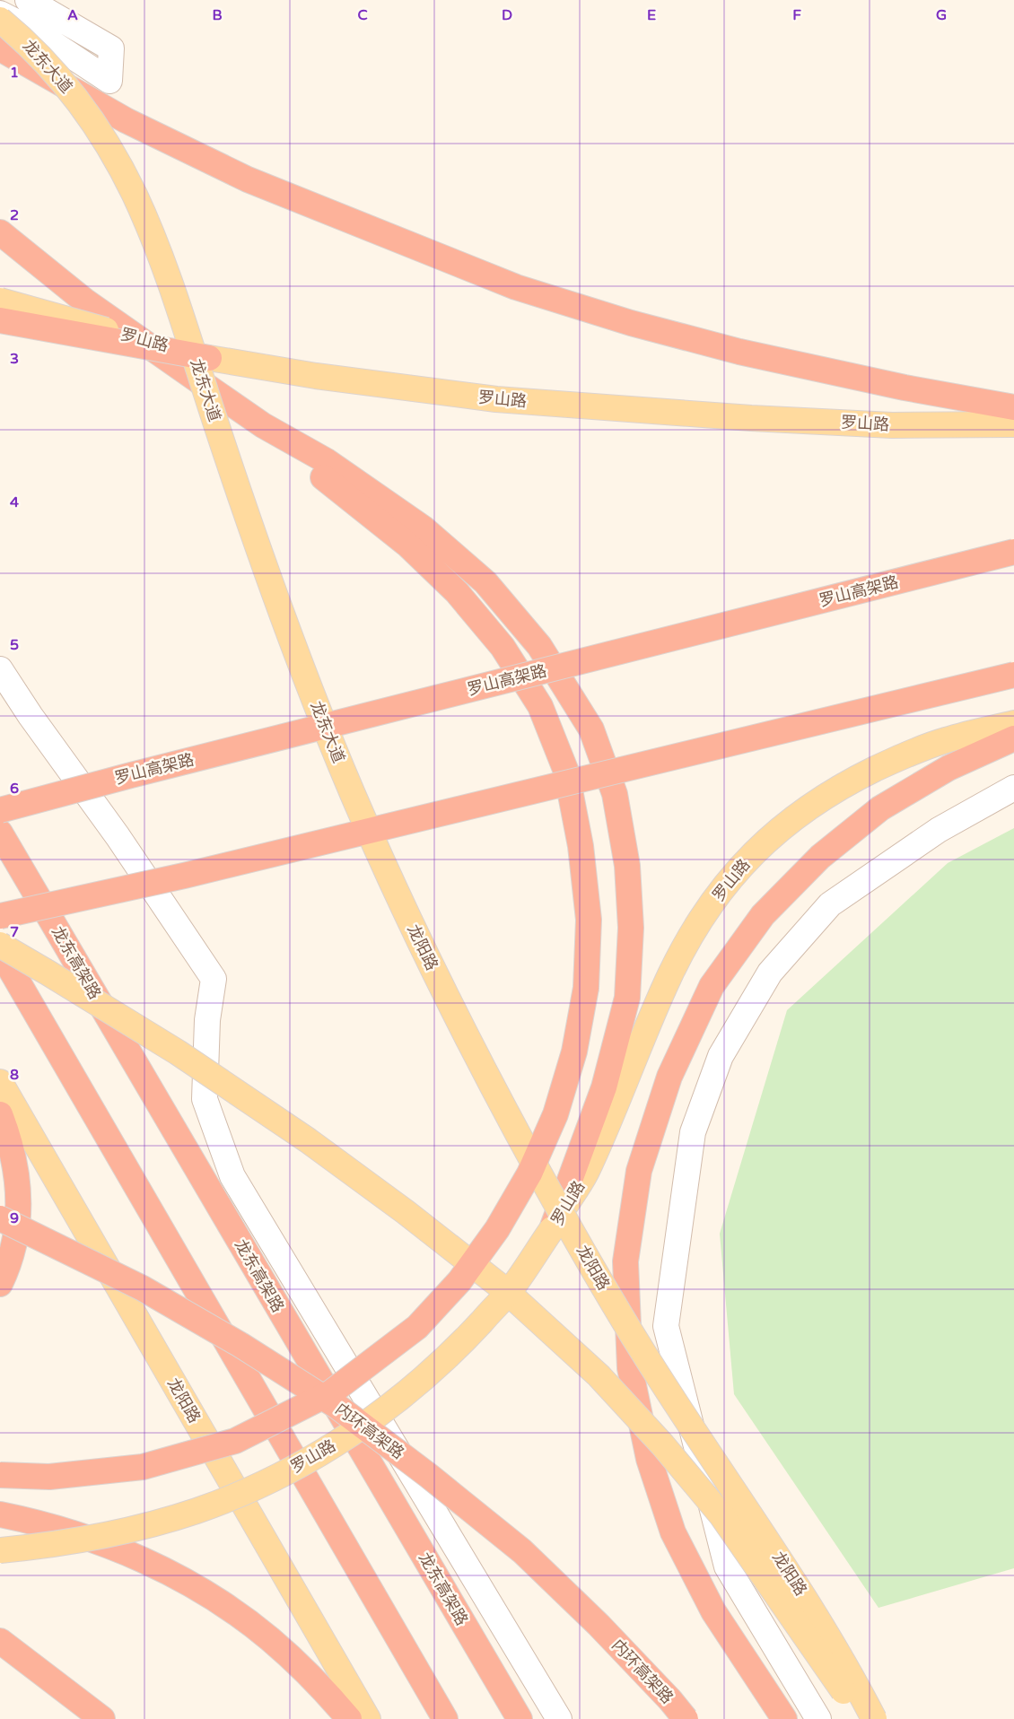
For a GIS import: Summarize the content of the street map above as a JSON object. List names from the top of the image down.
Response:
{
  "streets": {
    "highway": ["罗山高架路", "龙东高架路", "内环高架路"],
    "main road": ["龙东大道", "罗山路", "龙阳路"]
  },
  "crossings": [
    ["龙东大道", "龙阳路"]
  ],
  "grid": {
    "columns": [
      "A",
      "B",
      "C",
      "D",
      "E",
      "F",
      "G"
    ],
    "rows": [
      "1",
      "2",
      "3",
      "4",
      "5",
      "6",
      "7",
      "8",
      "9"
    ]
  }
}
